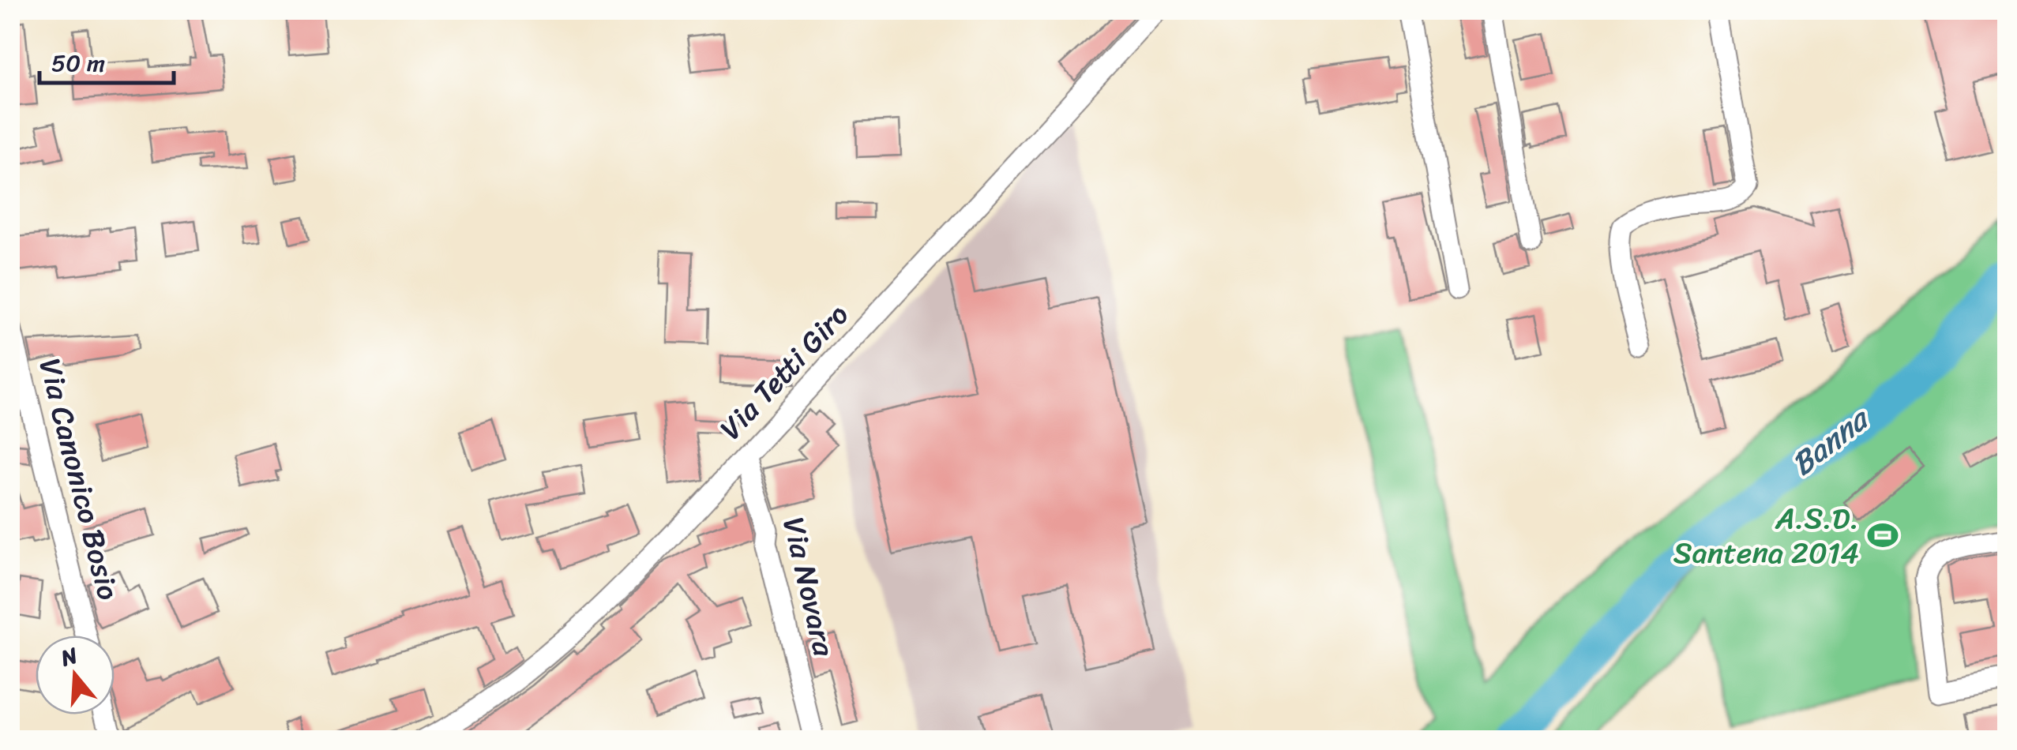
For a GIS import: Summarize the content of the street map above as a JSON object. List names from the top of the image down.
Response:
{
  "streets": {
    "street": ["Via Tetti Giro", "Via Canonico Bosio", "Via Novara"]
  },
  "crossings": [
    ["Via Tetti Giro", "Via Novara"]
  ],
  "water": ["Banna"],
  "places": {
    "sports": ["A.S.D. Santena 2014"]
  },
  "scale_bar": "50 m",
  "north": "top"
}
